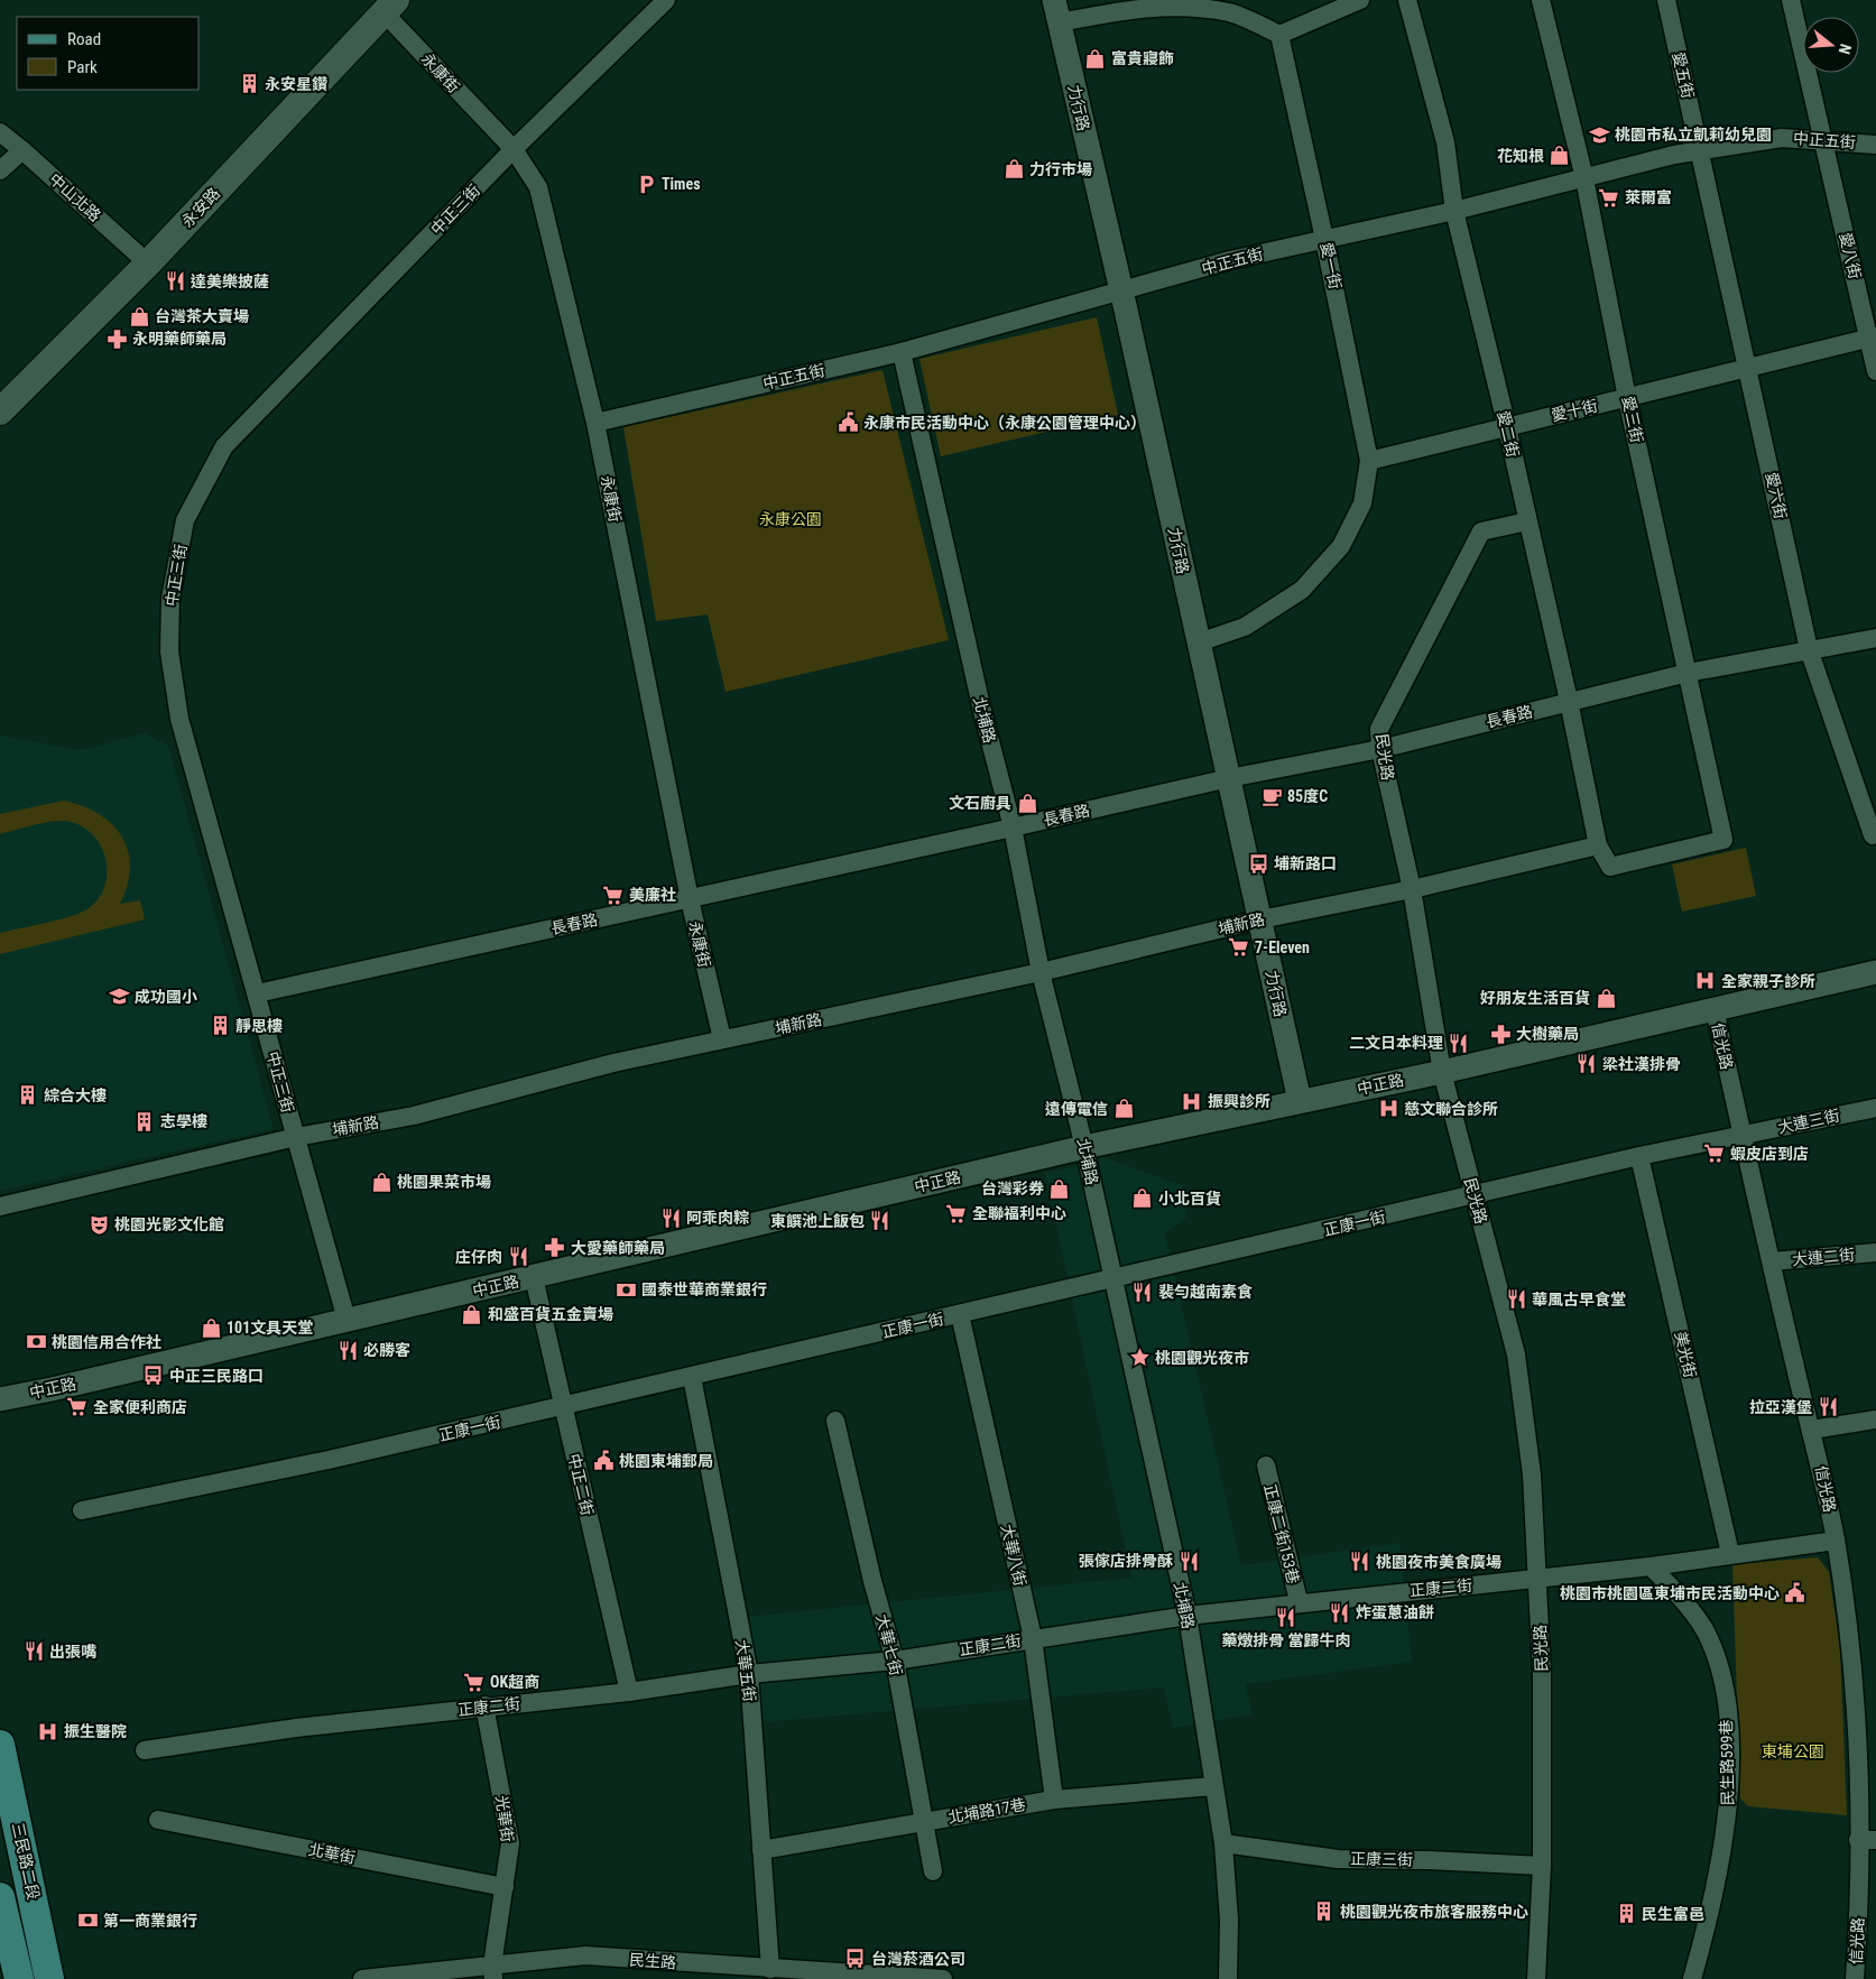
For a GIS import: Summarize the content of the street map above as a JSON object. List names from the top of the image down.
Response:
{
  "streets": {
    "main road": ["永安路", "三民路二段"],
    "street": [
      "永康街",
      "愛五街",
      "力行路",
      "中正五街",
      "中山北路",
      "中正三街",
      "愛八街",
      "愛一街",
      "愛十街",
      "愛三街",
      "愛二街",
      "愛六街",
      "長春路",
      "北埔路",
      "民光路",
      "埔新路",
      "信光路",
      "中正路",
      "大連三街",
      "正康一街",
      "大連二街",
      "美光街",
      "中正二街",
      "正康二街153巷",
      "大華八街",
      "正康二街",
      "大華七街",
      "大華五街",
      "民生路599巷",
      "北埔路17巷",
      "光華街",
      "北華街",
      "正康三街",
      "民生路"
    ]
  },
  "crossings": [
    ["永康街", "中正五街"],
    ["永康街", "永安路"],
    ["永康街", "中正三街"],
    ["永康街", "長春路"],
    ["永康街", "埔新路"],
    ["愛五街", "中正五街"],
    ["愛五街", "愛六街"],
    ["力行路", "中正五街"],
    ["力行路", "愛一街"],
    ["力行路", "長春路"],
    ["力行路", "埔新路"],
    ["力行路", "中正路"],
    ["中正五街", "愛八街"],
    ["中正五街", "愛一街"],
    ["中正五街", "愛三街"],
    ["中正五街", "愛二街"],
    ["中正五街", "愛六街"],
    ["中正五街", "北埔路"],
    ["中山北路", "永安路"],
    ["中正三街", "長春路"],
    ["中正三街", "埔新路"],
    ["中正三街", "中正路"],
    ["愛八街", "愛十街"],
    ["愛一街", "愛十街"],
    ["愛十街", "愛三街"],
    ["愛十街", "愛二街"],
    ["愛十街", "愛六街"],
    ["愛三街", "愛二街"],
    ["愛三街", "長春路"],
    ["愛二街", "長春路"],
    ["愛二街", "民光路"],
    ["愛二街", "埔新路"],
    ["愛六街", "長春路"],
    ["長春路", "北埔路"],
    ["長春路", "民光路"],
    ["北埔路", "埔新路"],
    ["北埔路", "中正路"],
    ["北埔路", "正康一街"],
    ["北埔路", "正康二街"],
    ["北埔路", "北埔路17巷"],
    ["北埔路", "正康三街"],
    ["民光路", "埔新路"],
    ["民光路", "中正路"],
    ["民光路", "正康一街"],
    ["民光路", "正康二街"],
    ["民光路", "正康三街"],
    ["信光路", "中正路"],
    ["信光路", "大連三街"],
    ["信光路", "正康一街"],
    ["信光路", "大連二街"],
    ["信光路", "正康二街"],
    ["中正路", "中正二街"],
    ["大連三街", "正康一街"],
    ["正康一街", "美光街"],
    ["正康一街", "中正二街"],
    ["正康一街", "大華八街"],
    ["正康一街", "大華五街"],
    ["美光街", "正康二街"],
    ["中正二街", "正康二街"],
    ["正康二街153巷", "正康二街"],
    ["大華八街", "正康二街"],
    ["大華八街", "北埔路17巷"],
    ["正康二街", "大華七街"],
    ["正康二街", "大華五街"],
    ["正康二街", "民生路599巷"],
    ["正康二街", "光華街"],
    ["大華七街", "北埔路17巷"],
    ["大華五街", "北埔路17巷"],
    ["大華五街", "民生路"],
    ["光華街", "北華街"],
    ["光華街", "民生路"]
  ],
  "parks": ["永康公園", "東埔公園"],
  "places": {
    "shop": [
      "富貴寢飾",
      "花知根",
      "力行市場",
      "台灣茶大賣場",
      "文石廚具",
      "好朋友生活百貨",
      "遠傳電信",
      "桃園果菜市場",
      "台灣彩券",
      "小北百貨",
      "和盛百貨五金賣場",
      "101文具天堂"
    ],
    "building": [
      "永安星鑽",
      "靜思樓",
      "綜合大樓",
      "志學樓",
      "桃園觀光夜市旅客服務中心",
      "民生富邑"
    ],
    "school or university": ["桃園市私立凱莉幼兒園", "成功國小"],
    "parking": ["Times"],
    "supermarket": [
      "萊爾富",
      "美廉社",
      "7-Eleven",
      "蝦皮店到店",
      "全聯福利中心",
      "全家便利商店",
      "OK超商"
    ],
    "restaurant": [
      "達美樂披薩",
      "二文日本料理",
      "梁社漢排骨",
      "阿乖肉粽",
      "東饌池上飯包",
      "庄仔肉",
      "裴勻越南素食",
      "華風古早食堂",
      "必勝客",
      "拉亞漢堡",
      "張傢店排骨酥",
      "桃園夜市美食廣場",
      "炸蛋蔥油餅",
      "藥燉排骨 當歸牛肉",
      "出張嘴"
    ],
    "pharmacy": ["永明藥師藥局", "大樹藥局", "大愛藥師藥局"],
    "public building": ["永康市民活動中心（永康公園管理中心）", "桃園東埔郵局", "桃園市桃園區東埔市民活動中心"],
    "cafe": ["85度C"],
    "bus stop": ["埔新路口", "中正三民路口", "台灣菸酒公司"],
    "hospital": [
      "全家親子診所",
      "振興診所",
      "慈文聯合診所",
      "振生醫院"
    ],
    "theatre": ["桃園光影文化館"],
    "bank": ["國泰世華商業銀行", "桃園信用合作社", "第一商業銀行"],
    "place": ["桃園觀光夜市"]
  },
  "legend": ["Road", "Park"],
  "north": "right"
}
